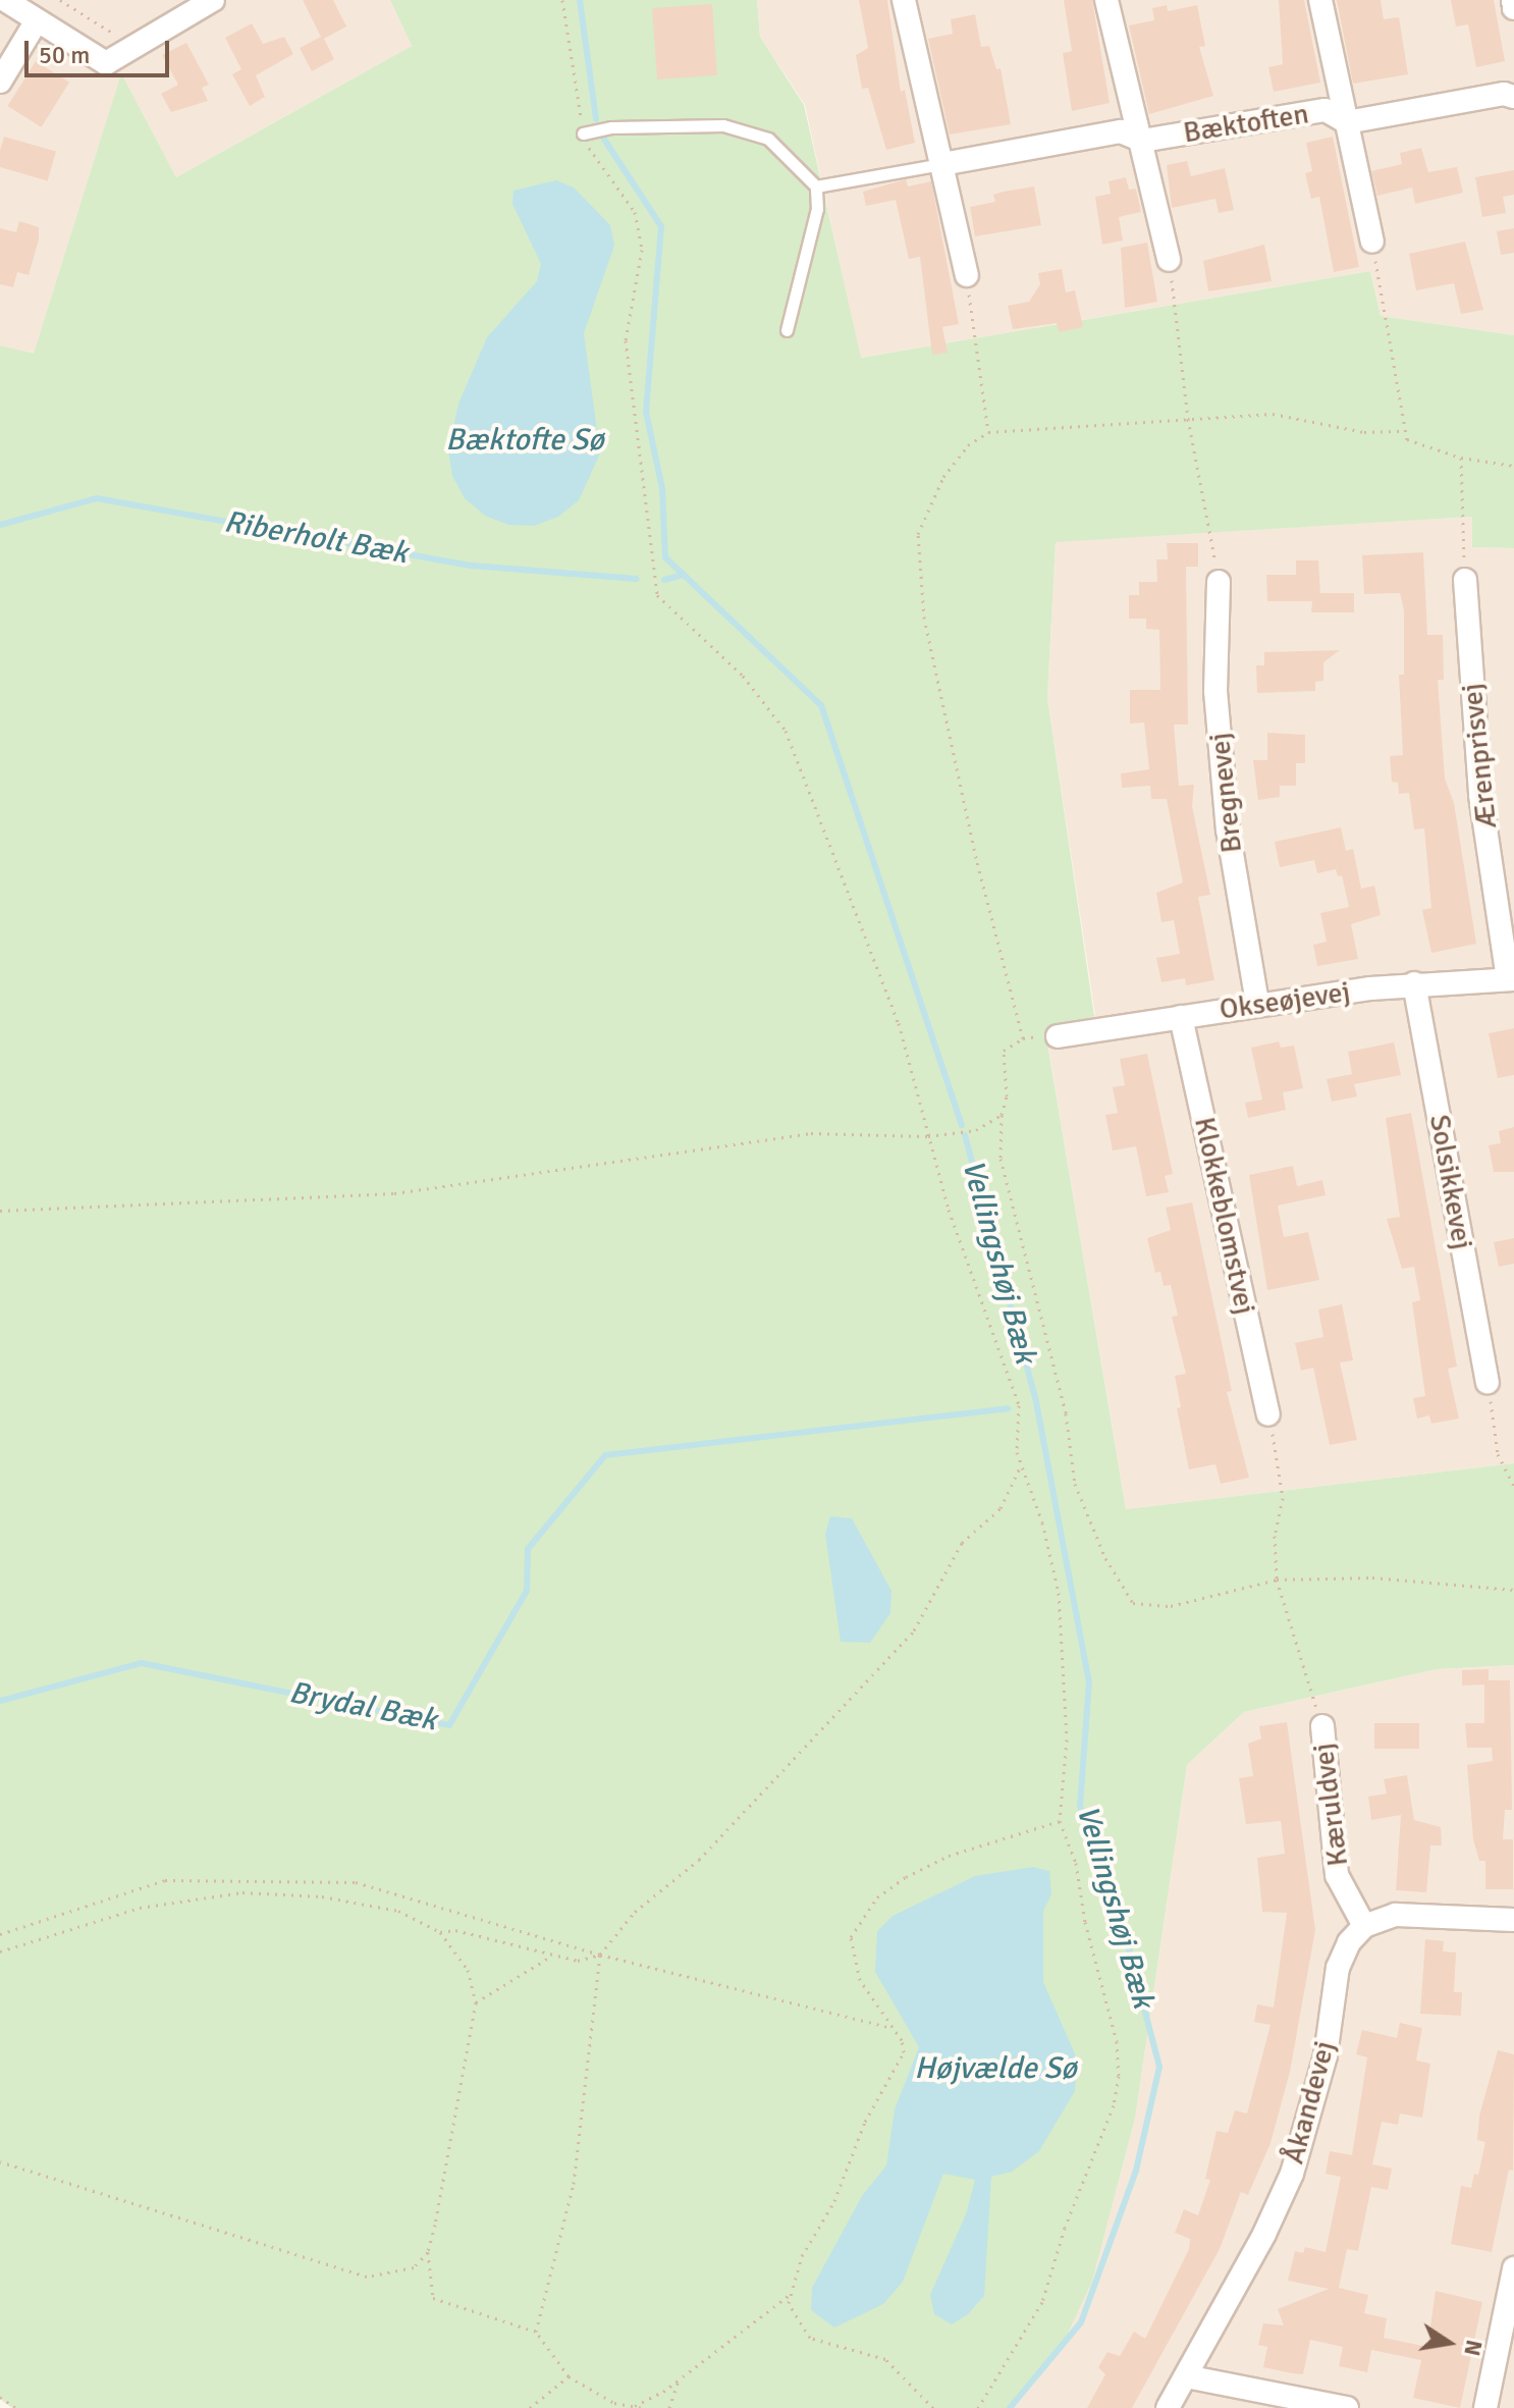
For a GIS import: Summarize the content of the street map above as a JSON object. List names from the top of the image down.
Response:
{
  "streets": {
    "street": [
      "Bæktoften",
      "Ærenprisvej",
      "Bregnevej",
      "Okseøjevej",
      "Solsikkevej",
      "Klokkeblomstvej",
      "Kæruldvej",
      "Åkandevej"
    ]
  },
  "crossings": [
    ["Ærenprisvej", "Okseøjevej"],
    ["Bregnevej", "Okseøjevej"],
    ["Okseøjevej", "Solsikkevej"],
    ["Okseøjevej", "Klokkeblomstvej"],
    ["Kæruldvej", "Åkandevej"]
  ],
  "water": [
    "Bæktofte Sø",
    "Riberholt Bæk",
    "Vellingshøj Bæk",
    "Brydal Bæk",
    "Højvælde Sø"
  ],
  "scale_bar": "50 m",
  "north": "right"
}
